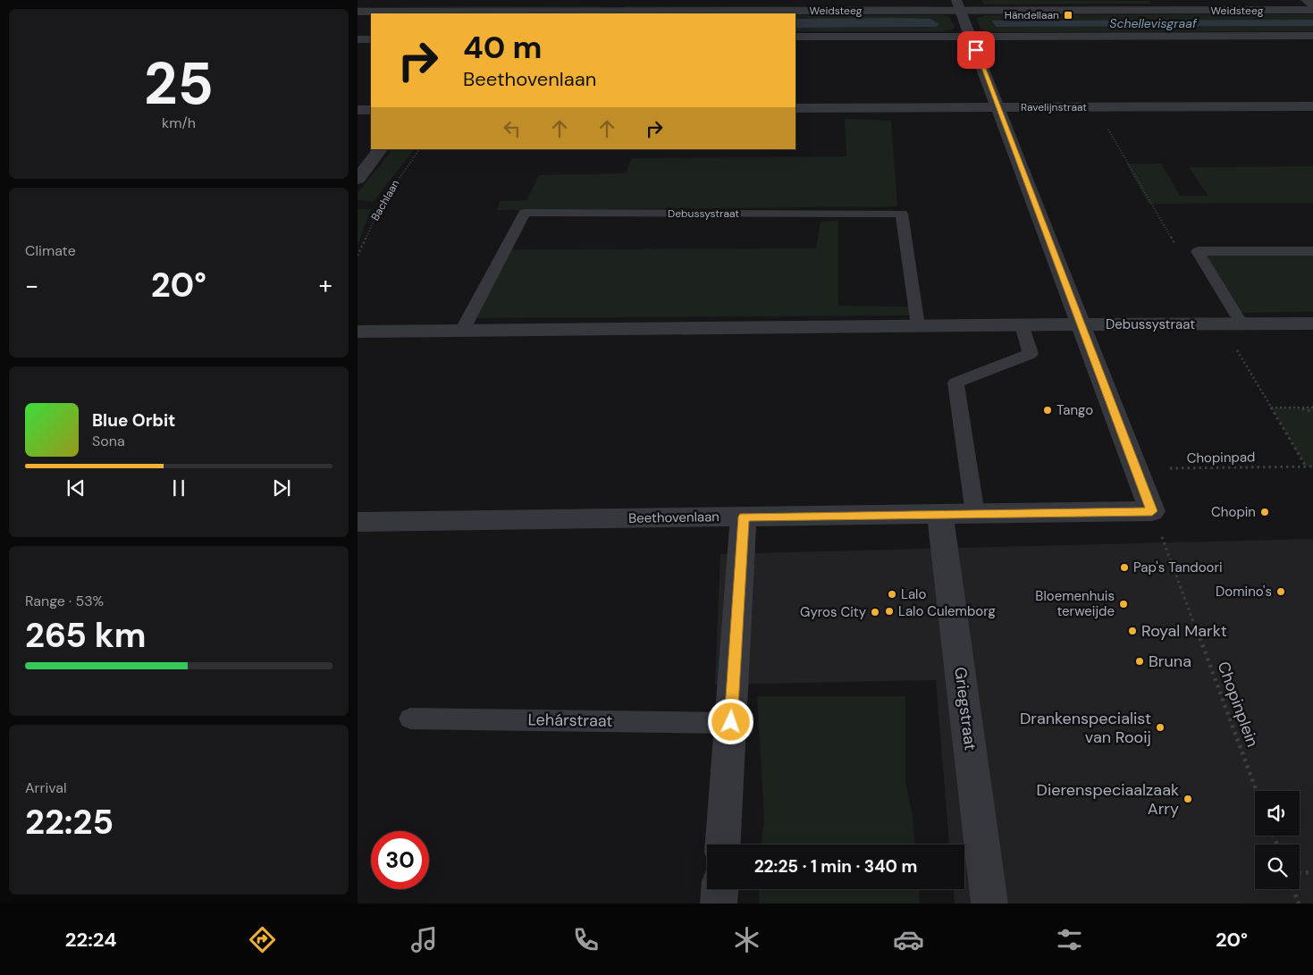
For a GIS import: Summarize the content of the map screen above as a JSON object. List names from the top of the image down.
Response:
{
  "streets": {
    "street": [
      "Weidsteeg",
      "Ravelijnstraat",
      "Debussystraat",
      "Beethovenlaan",
      "Griegstraat"
    ],
    "lane": ["Lehárstraat"],
    "path": ["Bachlaan", "Chopinpad", "Chopinplein"]
  },
  "crossings": [
    ["Beethovenlaan", "Chopinplein"],
    ["Beethovenlaan", "Griegstraat"]
  ],
  "water": ["Schellevisgraaf"],
  "places": {
    "transit": ["Händellaan"],
    "other": [
      "Tango",
      "Chopin",
      "Pap's Tandoori",
      "Domino's",
      "Lalo",
      "Bloemenhuis terweijde",
      "Lalo Culemborg",
      "Gyros City",
      "Royal Markt",
      "Bruna",
      "Drankenspecialist van Rooij",
      "Dierenspeciaalzaak Arry"
    ]
  },
  "page": {
    "tile": [
      ["25", "km/h"],
      "Climate",
      ["Range · 53%", "265 km"],
      ["Arrival", "22:25"]
    ],
    "turn": ["40 m", "Beethovenlaan"],
    "heat": ["−", "20°", "+"],
    "song": ["Blue Orbit", "Sona"],
    "limit": "30",
    "trip": "22:25 · 1 min · 340 m",
    "tabs": ["22:24", "20°"]
  }
}
